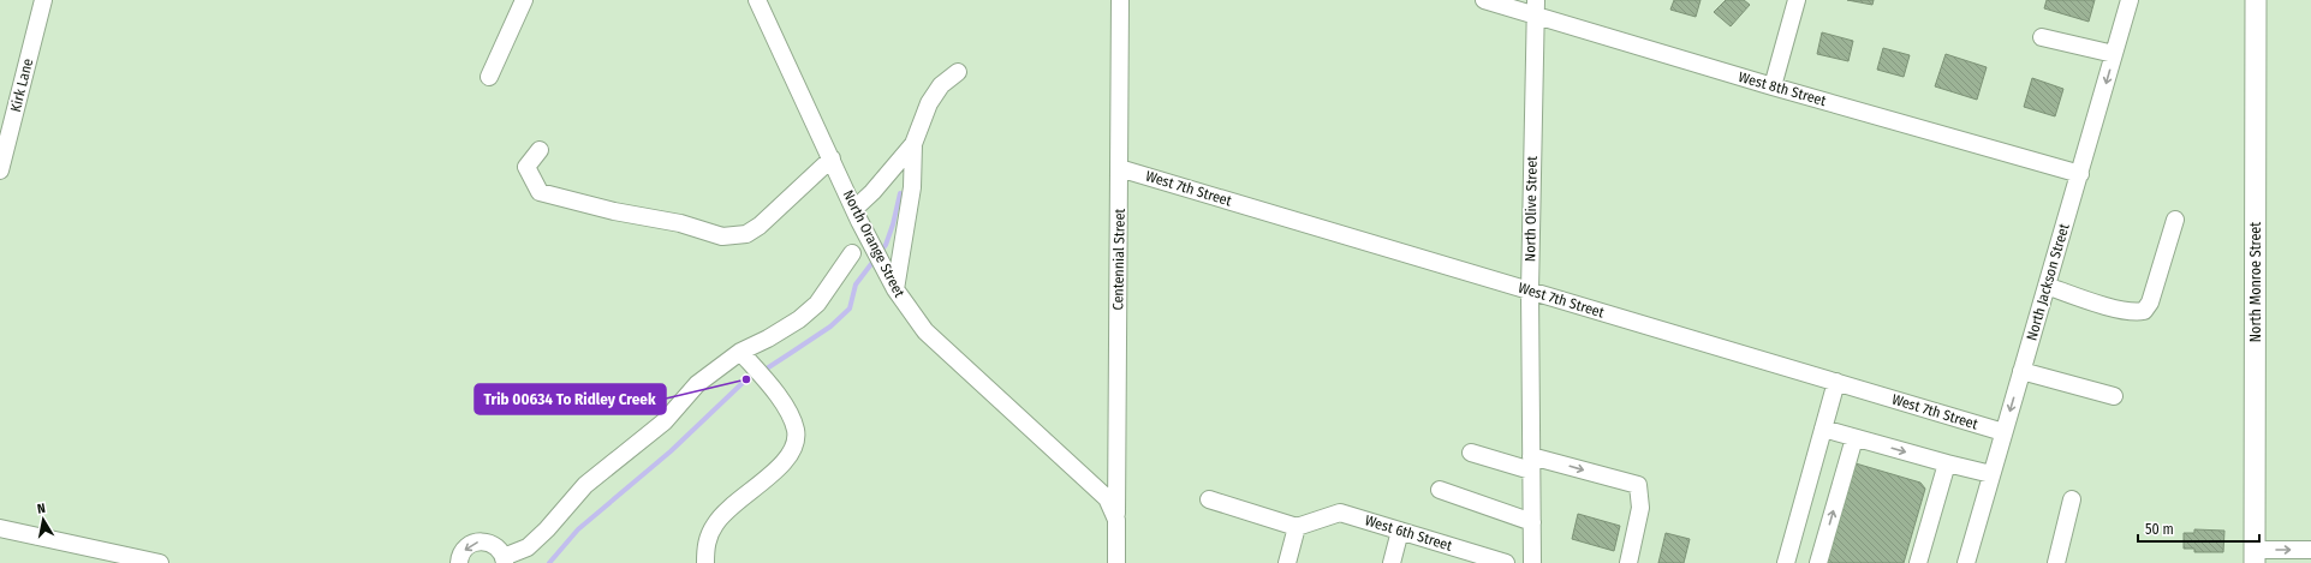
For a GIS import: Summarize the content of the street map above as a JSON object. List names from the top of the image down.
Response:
{
  "streets": {
    "main road": ["North Monroe Street"],
    "street": [
      "Kirk Lane",
      "West 8th Street",
      "West 7th Street",
      "North Olive Street",
      "North Orange Street",
      "Centennial Street",
      "North Jackson Street",
      "West 6th Street"
    ]
  },
  "crossings": [
    ["West 8th Street", "North Olive Street"],
    ["West 8th Street", "North Jackson Street"],
    ["West 7th Street", "North Olive Street"],
    ["West 7th Street", "Centennial Street"],
    ["West 7th Street", "North Jackson Street"],
    ["North Orange Street", "Centennial Street"]
  ],
  "places": ["Trib 00634 To Ridley Creek"],
  "scale_bar": "50 m",
  "north": "top"
}
